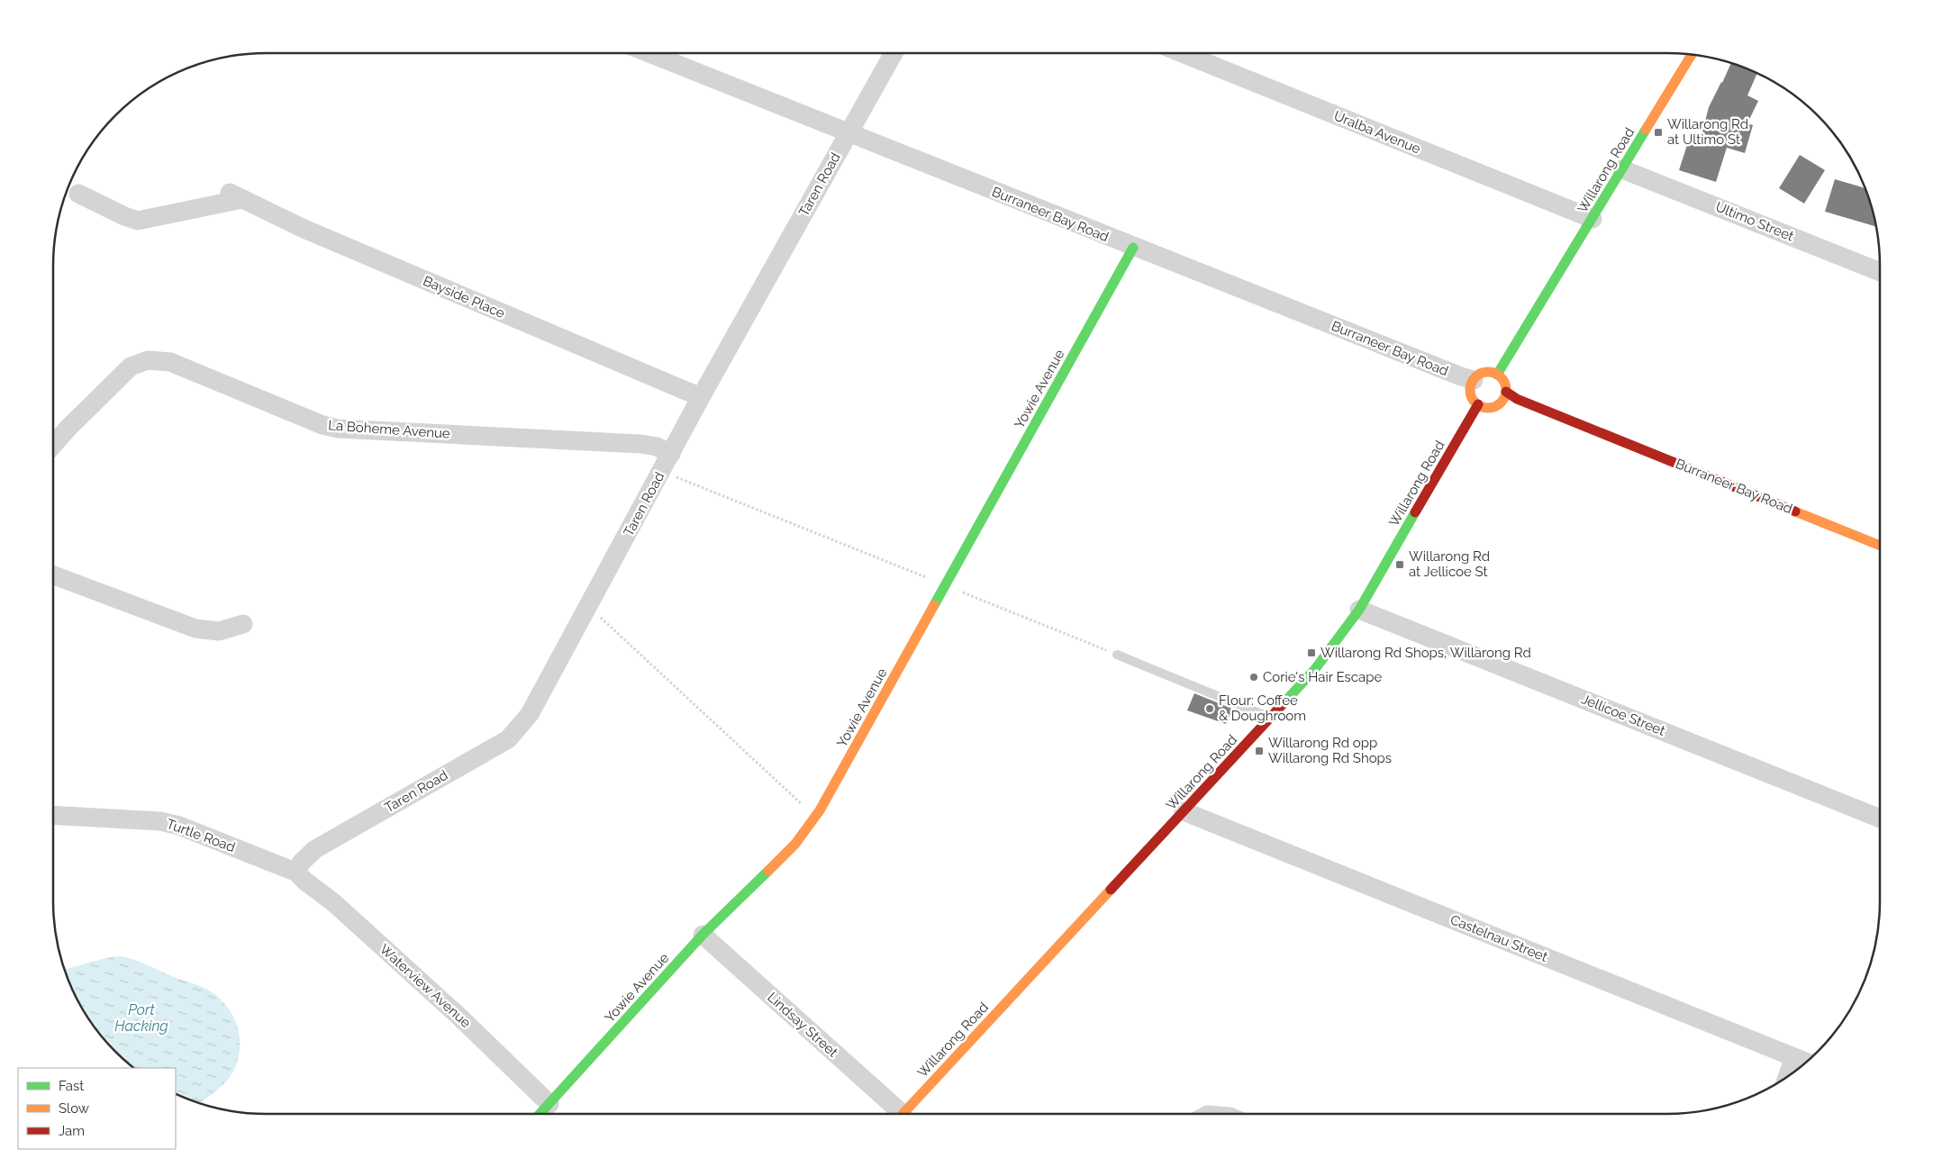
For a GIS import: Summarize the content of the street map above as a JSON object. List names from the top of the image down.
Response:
{
  "streets": {
    "street": [
      "Uralba Avenue",
      "Willarong Road",
      "Taren Road",
      "Burraneer Bay Road",
      "Ultimo Street",
      "Bayside Place",
      "Yowie Avenue",
      "La Boheme Avenue",
      "Jellicoe Street",
      "Turtle Road",
      "Castelnau Street",
      "Waterview Avenue",
      "Lindsay Street"
    ]
  },
  "crossings": [
    ["Uralba Avenue", "Willarong Road"],
    ["Willarong Road", "Burraneer Bay Road"],
    ["Willarong Road", "Ultimo Street"],
    ["Willarong Road", "Jellicoe Street"],
    ["Willarong Road", "Castelnau Street"],
    ["Taren Road", "Burraneer Bay Road"],
    ["Taren Road", "Bayside Place"],
    ["Taren Road", "La Boheme Avenue"],
    ["Taren Road", "Turtle Road"],
    ["Taren Road", "Waterview Avenue"],
    ["Burraneer Bay Road", "Yowie Avenue"],
    ["Yowie Avenue", "Waterview Avenue"],
    ["Yowie Avenue", "Lindsay Street"],
    ["Turtle Road", "Waterview Avenue"]
  ],
  "water": ["Port Hacking"],
  "places": {
    "transit": [
      "Willarong Rd at Ultimo St",
      "Willarong Rd at Jellicoe St",
      "Willarong Rd Shops, Willarong Rd",
      "Willarong Rd opp Willarong Rd Shops"
    ],
    "other": ["Corie's Hair Escape", "Flour: Coffee & Doughroom"]
  },
  "legend": ["Fast", "Slow", "Jam"]
}
